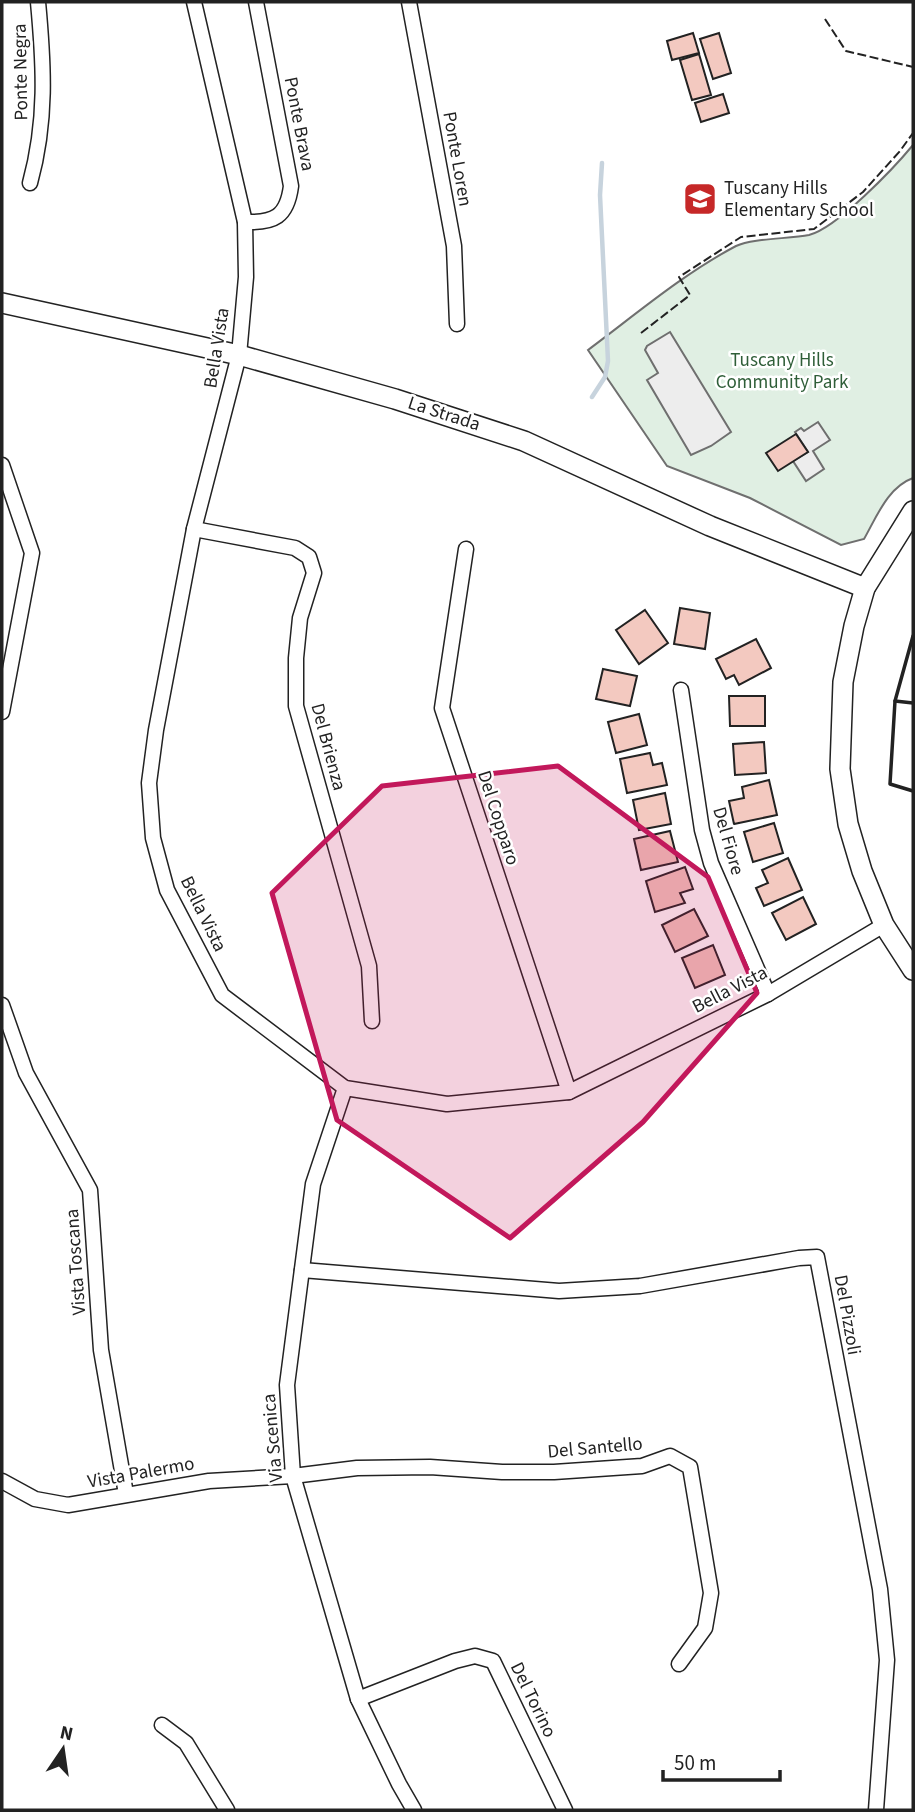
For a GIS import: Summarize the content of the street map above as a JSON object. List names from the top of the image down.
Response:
{
  "streets": {
    "street": [
      "Ponte Negra",
      "Ponte Brava",
      "Ponte Loren",
      "Bella Vista",
      "La Strada",
      "Del Brienza",
      "Del Copparo",
      "Del Fiore",
      "Vista Toscana",
      "Del Pizzoli",
      "Via Scenica",
      "Del Santello",
      "Vista Palermo",
      "Del Torino"
    ]
  },
  "crossings": [
    ["Ponte Brava", "Bella Vista"],
    ["Bella Vista", "La Strada"],
    ["Bella Vista", "Del Brienza"],
    ["Bella Vista", "Del Copparo"],
    ["Bella Vista", "Del Fiore"],
    ["Bella Vista", "Via Scenica"],
    ["Vista Toscana", "Vista Palermo"],
    ["Del Pizzoli", "Via Scenica"],
    ["Via Scenica", "Del Santello"],
    ["Via Scenica", "Vista Palermo"],
    ["Via Scenica", "Del Torino"],
    ["Del Santello", "Vista Palermo"]
  ],
  "parks": ["Tuscany Hills Community Park"],
  "places": {
    "school or university": ["Tuscany Hills Elementary School"]
  },
  "scale_bar": "50 m",
  "north": "top"
}
